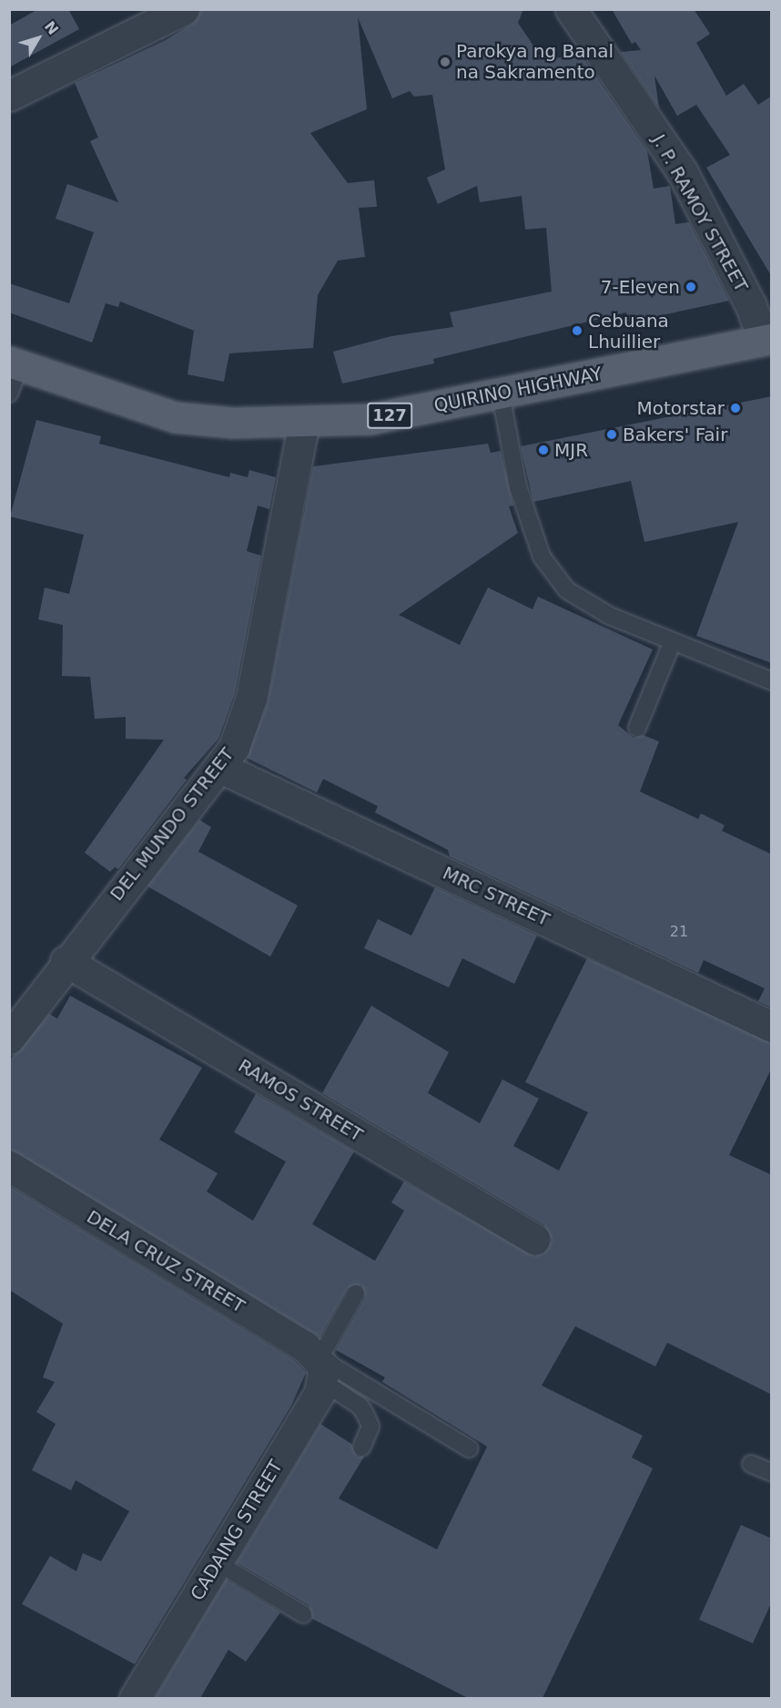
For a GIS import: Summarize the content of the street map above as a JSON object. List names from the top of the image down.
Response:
{
  "streets": {
    "main road": ["QUIRINO HIGHWAY", "127"],
    "street": [
      "J. P. RAMOY STREET",
      "DEL MUNDO STREET",
      "MRC STREET",
      "RAMOS STREET",
      "DELA CRUZ STREET",
      "CADAING STREET"
    ]
  },
  "crossings": [
    ["J. P. RAMOY STREET", "QUIRINO HIGHWAY"],
    ["QUIRINO HIGHWAY", "DEL MUNDO STREET"],
    ["DEL MUNDO STREET", "MRC STREET"],
    ["DEL MUNDO STREET", "RAMOS STREET"],
    ["DELA CRUZ STREET", "CADAING STREET"]
  ],
  "places": [
    "Parokya ng Banal na Sakramento",
    "7-Eleven",
    "Cebuana Lhuillier",
    "Motorstar",
    "Bakers' Fair",
    "MJR"
  ],
  "house_numbers": ["21"],
  "north": "top right"
}
